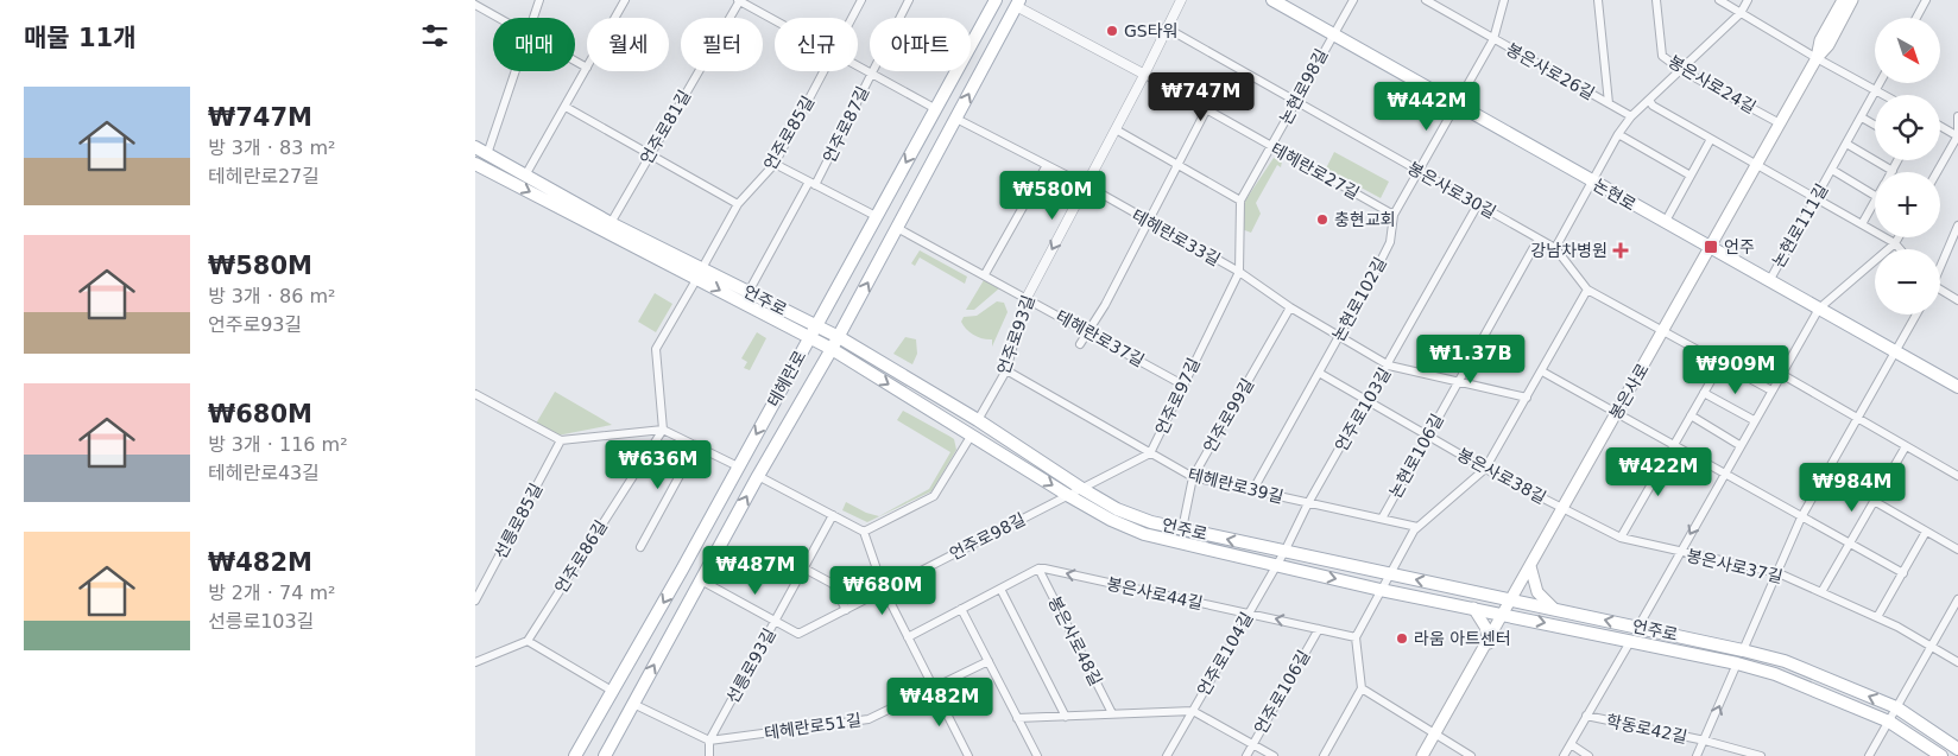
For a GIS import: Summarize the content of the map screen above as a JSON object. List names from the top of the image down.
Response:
{
  "streets": {
    "main road": [
      "논현로",
      "언주로",
      "테헤란로",
      "봉은사로"
    ],
    "street": [
      "봉은사로26길",
      "봉은사로24길",
      "논현로98길",
      "언주로87길",
      "언주로81길",
      "언주로85길",
      "테헤란로27길",
      "봉은사로30길",
      "논현로111길",
      "테헤란로33길",
      "논현로102길",
      "언주로93길",
      "테헤란로37길",
      "언주로97길",
      "언주로103길",
      "언주로99길",
      "논현로106길",
      "봉은사로38길",
      "테헤란로39길",
      "선릉로85길",
      "언주로98길",
      "언주로86길",
      "봉은사로37길",
      "봉은사로44길",
      "봉은사로48길",
      "언주로104길",
      "선릉로93길",
      "언주로106길",
      "테헤란로51길",
      "학동로42길"
    ]
  },
  "crossings": [
    ["봉은사로26길", "논현로102길"],
    ["봉은사로24길", "봉은사로"],
    ["논현로98길", "테헤란로27길"],
    ["논현로98길", "봉은사로30길"],
    ["논현로98길", "논현로"],
    ["언주로87길", "언주로"],
    ["언주로81길", "언주로"],
    ["언주로85길", "언주로"],
    ["테헤란로27길", "논현로102길"],
    ["테헤란로27길", "언주로93길"],
    ["테헤란로27길", "테헤란로"],
    ["봉은사로30길", "논현로102길"],
    ["봉은사로30길", "언주로93길"],
    ["봉은사로30길", "봉은사로"],
    ["봉은사로30길", "언주로103길"],
    ["봉은사로30길", "논현로106길"],
    ["논현로", "논현로111길"],
    ["논현로", "논현로102길"],
    ["논현로", "봉은사로"],
    ["테헤란로33길", "논현로102길"],
    ["테헤란로33길", "언주로93길"],
    ["테헤란로33길", "테헤란로"],
    ["테헤란로33길", "언주로97길"],
    ["테헤란로33길", "언주로103길"],
    ["테헤란로33길", "언주로99길"],
    ["테헤란로33길", "논현로106길"],
    ["논현로102길", "봉은사로38길"],
    ["논현로102길", "테헤란로39길"],
    ["언주로", "언주로93길"],
    ["언주로", "테헤란로"],
    ["언주로", "봉은사로"],
    ["언주로", "언주로97길"],
    ["언주로", "언주로103길"],
    ["언주로", "언주로99길"],
    ["언주로", "언주로98길"],
    ["언주로", "봉은사로44길"],
    ["언주로", "언주로104길"],
    ["언주로93길", "테헤란로37길"],
    ["언주로93길", "테헤란로39길"],
    ["테헤란로37길", "테헤란로"],
    ["테헤란로37길", "언주로97길"],
    ["봉은사로", "봉은사로38길"],
    ["봉은사로", "봉은사로37길"],
    ["봉은사로", "봉은사로44길"],
    ["언주로97길", "테헤란로39길"],
    ["언주로97길", "언주로98길"],
    ["언주로103길", "봉은사로38길"],
    ["언주로103길", "테헤란로39길"],
    ["언주로103길", "언주로104길"],
    ["언주로99길", "테헤란로39길"],
    ["논현로106길", "봉은사로38길"],
    ["논현로106길", "테헤란로39길"],
    ["봉은사로38길", "봉은사로37길"],
    ["언주로98길", "선릉로93길"],
    ["봉은사로44길", "봉은사로48길"],
    ["봉은사로44길", "언주로104길"],
    ["봉은사로44길", "언주로106길"],
    ["선릉로93길", "테헤란로51길"]
  ],
  "one_way": ["봉은사로44길"],
  "places": {
    "other": ["GS타워", "충현교회", "라움 아트센터"],
    "transit": ["언주"],
    "health": ["강남차병원"]
  },
  "north": "bottom right",
  "page": {
    "heading": "매물 11개",
    "map_buttons": ["+", "−"],
    "chip": [
      "매매",
      "월세",
      "필터",
      "신규",
      "아파트"
    ],
    "list": [
      {
        "name": "₩747M",
        "note": "방 3개 · 83 m² · 테헤란로27길"
      },
      {
        "name": "₩580M",
        "note": "방 3개 · 86 m² · 언주로93길"
      },
      {
        "name": "₩680M",
        "note": "방 3개 · 116 m² · 테헤란로43길"
      },
      {
        "name": "₩482M",
        "note": "방 2개 · 74 m² · 선릉로103길"
      }
    ],
    "price": [
      "₩747M",
      "₩442M",
      "₩580M",
      "₩1.37B",
      "₩909M",
      "₩636M",
      "₩422M",
      "₩984M",
      "₩487M",
      "₩680M",
      "₩482M"
    ]
  }
}
